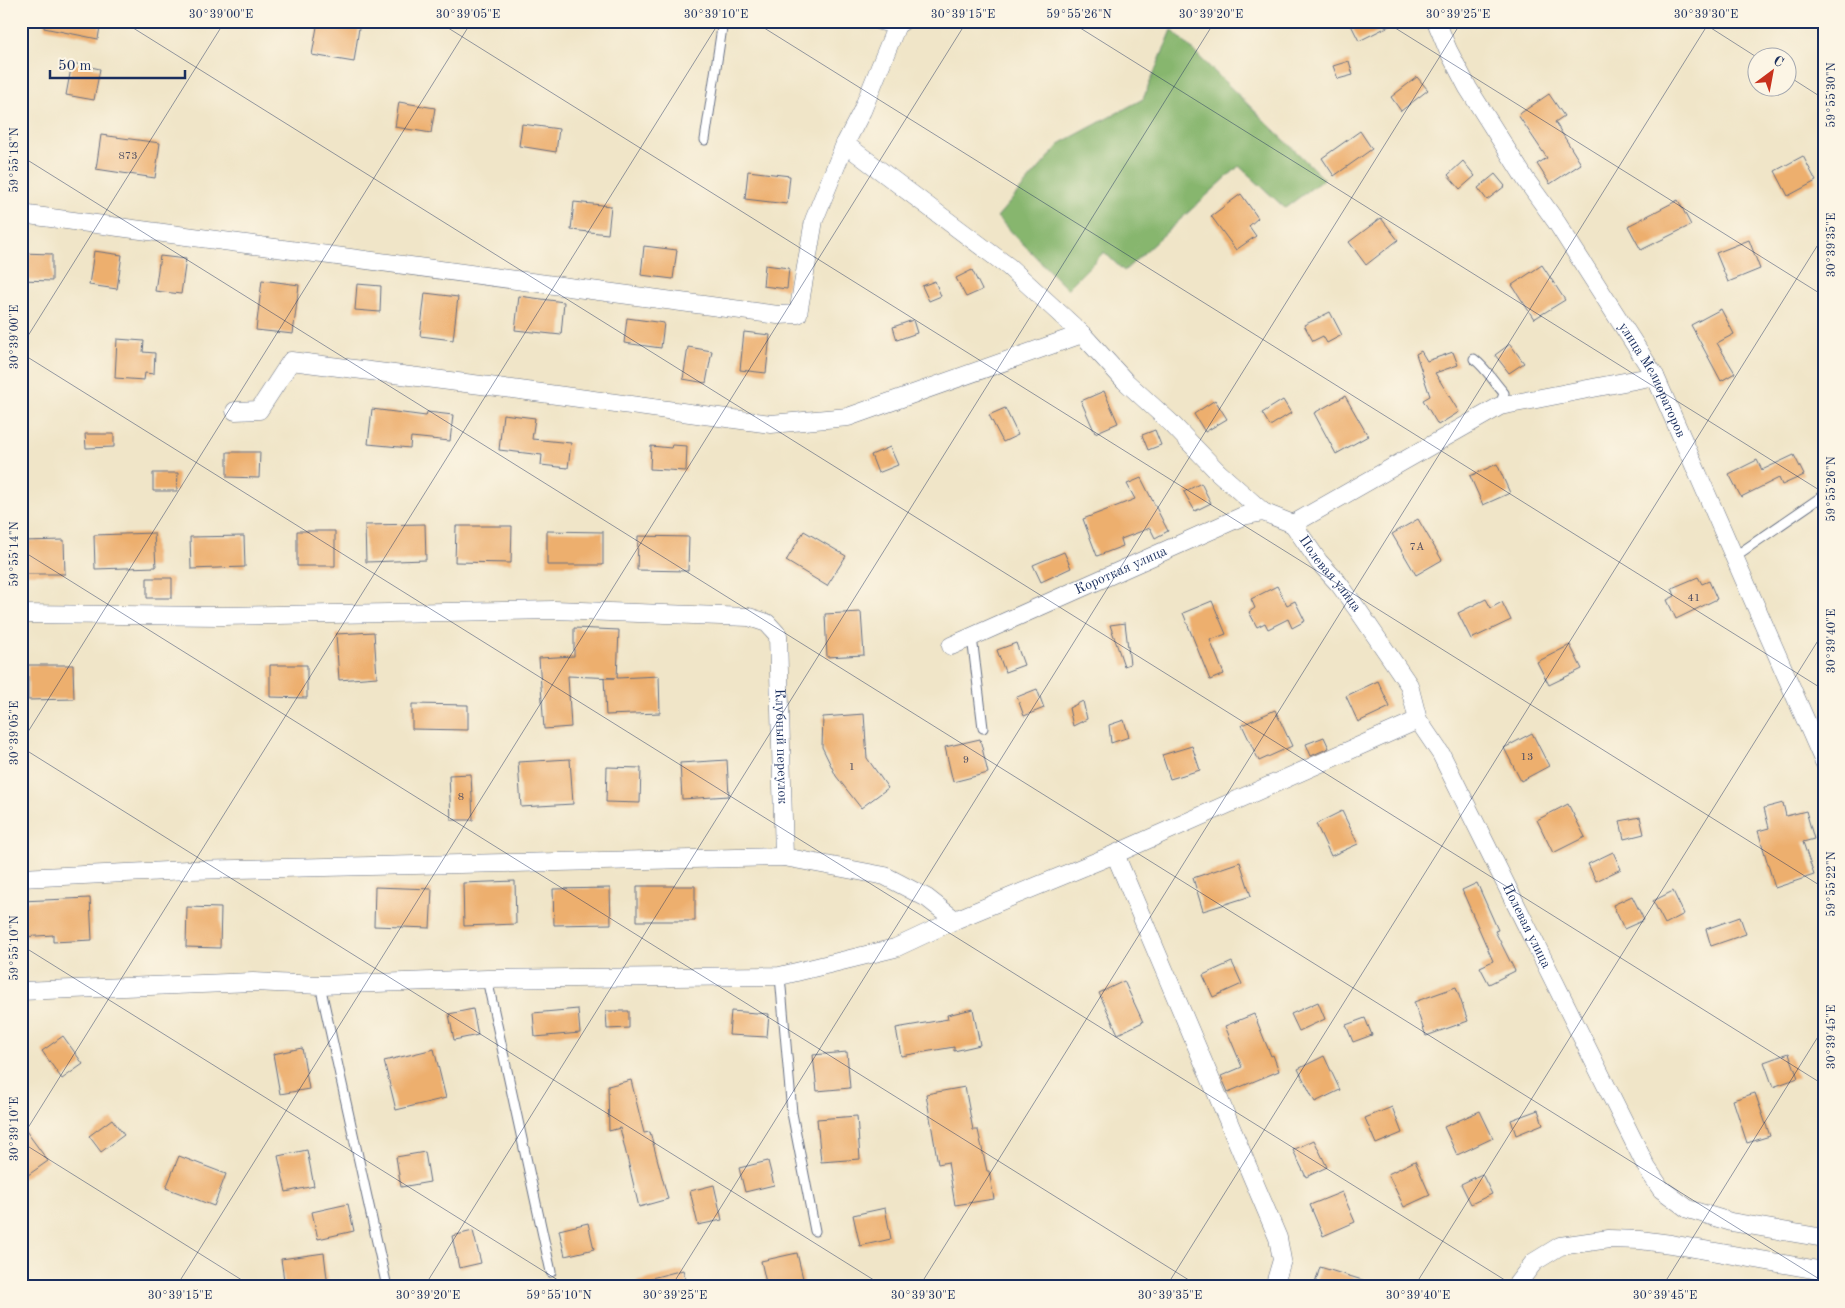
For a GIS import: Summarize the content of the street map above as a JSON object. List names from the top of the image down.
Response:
{
  "streets": {
    "street": [
      "улица Мелиораторов",
      "Короткая улица",
      "Полевая улица",
      "Клубный переулок"
    ]
  },
  "house_numbers": [
    "873",
    "7А",
    "41",
    "13",
    "9",
    "1",
    "8"
  ],
  "scale_bar": "50 m",
  "north": "top right",
  "coordinates": [
    "30°39'00\"E",
    "30°39'05\"E",
    "30°39'10\"E",
    "30°39'15\"E",
    "59°55'26\"N",
    "30°39'20\"E",
    "30°39'25\"E",
    "30°39'30\"E",
    "59°55'30\"N",
    "59°55'18\"N",
    "30°39'35\"E",
    "59°55'14\"N",
    "30°39'40\"E",
    "59°55'22\"N",
    "59°55'10\"N",
    "30°39'45\"E"
  ]
}
